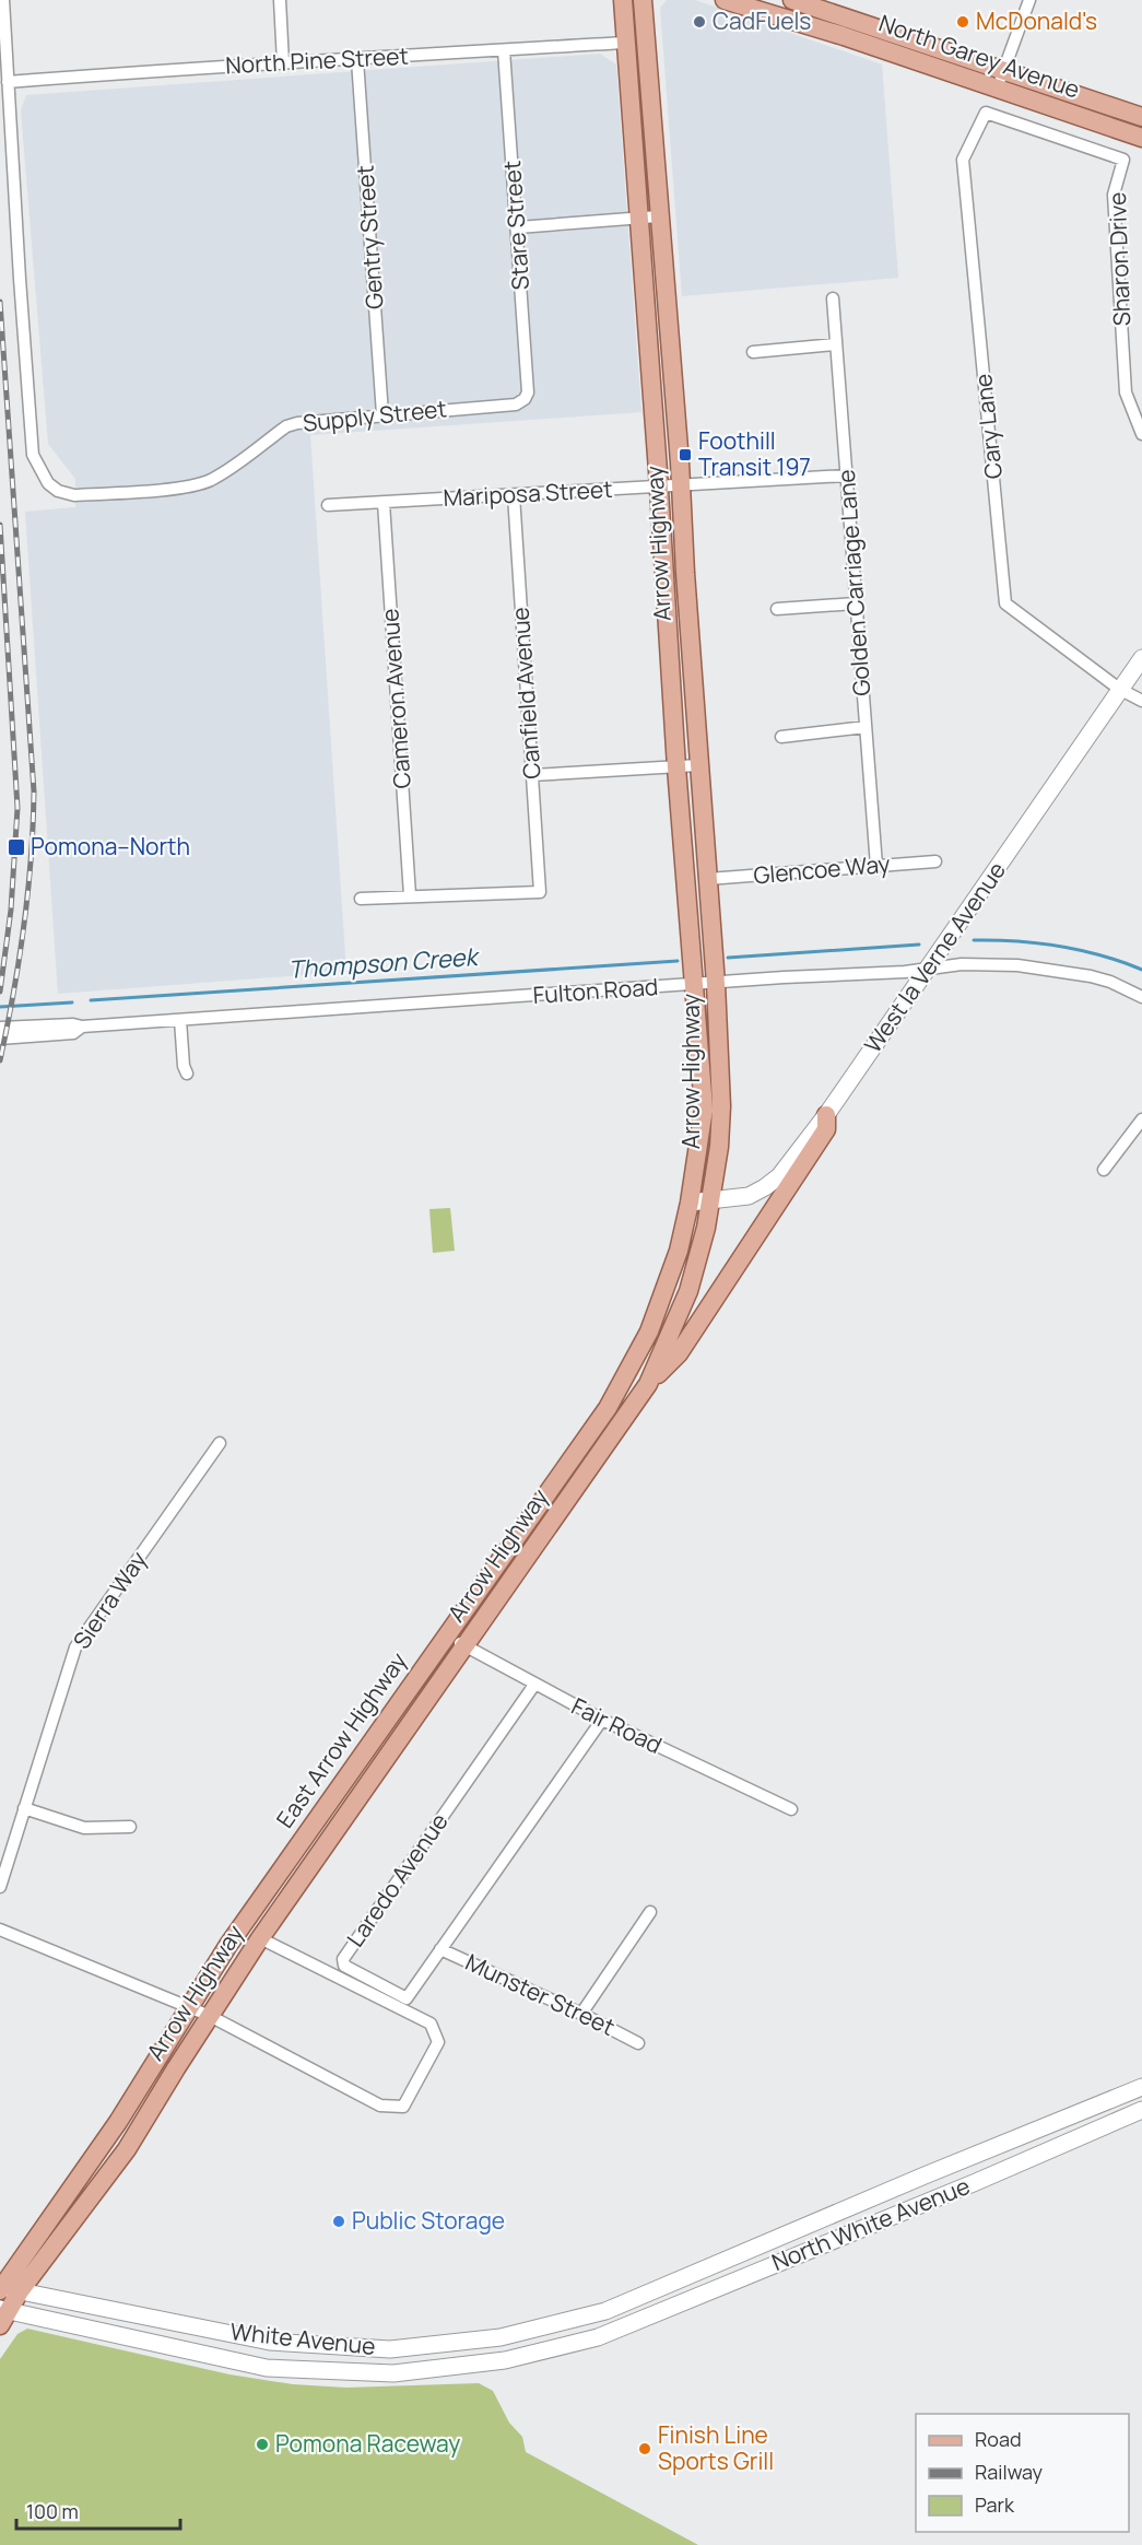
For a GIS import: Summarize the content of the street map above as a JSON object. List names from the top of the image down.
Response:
{
  "streets": {
    "main road": [
      "North Garey Avenue",
      "Arrow Highway",
      "West la Verne Avenue",
      "East Arrow Highway",
      "North White Avenue",
      "White Avenue"
    ],
    "street": [
      "North Pine Street",
      "Stare Street",
      "Gentry Street",
      "Sharon Drive",
      "Supply Street",
      "Cary Lane",
      "Mariposa Street",
      "Golden Carriage Lane",
      "Canfield Avenue",
      "Cameron Avenue",
      "Glencoe Way",
      "Fulton Road",
      "Sierra Way",
      "Fair Road",
      "Laredo Avenue",
      "Munster Street"
    ]
  },
  "crossings": [
    ["North Pine Street", "Stare Street"],
    ["North Pine Street", "Gentry Street"],
    ["North Pine Street", "Supply Street"],
    ["North Pine Street", "Arrow Highway"],
    ["Stare Street", "Supply Street"],
    ["Gentry Street", "Supply Street"],
    ["Sharon Drive", "Cary Lane"],
    ["Cary Lane", "West la Verne Avenue"],
    ["Mariposa Street", "Arrow Highway"],
    ["Mariposa Street", "Golden Carriage Lane"],
    ["Mariposa Street", "Canfield Avenue"],
    ["Mariposa Street", "Cameron Avenue"],
    ["Arrow Highway", "Glencoe Way"],
    ["Arrow Highway", "West la Verne Avenue"],
    ["Arrow Highway", "Fulton Road"],
    ["Arrow Highway", "Fair Road"],
    ["Arrow Highway", "East Arrow Highway"],
    ["Arrow Highway", "White Avenue"],
    ["Golden Carriage Lane", "Glencoe Way"],
    ["Canfield Avenue", "Cameron Avenue"],
    ["West la Verne Avenue", "Fulton Road"],
    ["West la Verne Avenue", "East Arrow Highway"],
    ["Fair Road", "East Arrow Highway"],
    ["Fair Road", "Laredo Avenue"],
    ["East Arrow Highway", "White Avenue"],
    ["Laredo Avenue", "Munster Street"],
    ["North White Avenue", "White Avenue"]
  ],
  "water": ["Thompson Creek"],
  "places": {
    "other": [
      "CadFuels",
      "McDonald's",
      "Public Storage",
      "Pomona Raceway",
      "Finish Line Sports Grill"
    ],
    "transit": ["Foothill Transit 197", "Pomona–North"]
  },
  "legend": ["Road", "Railway", "Park"],
  "scale_bar": "100 m"
}
